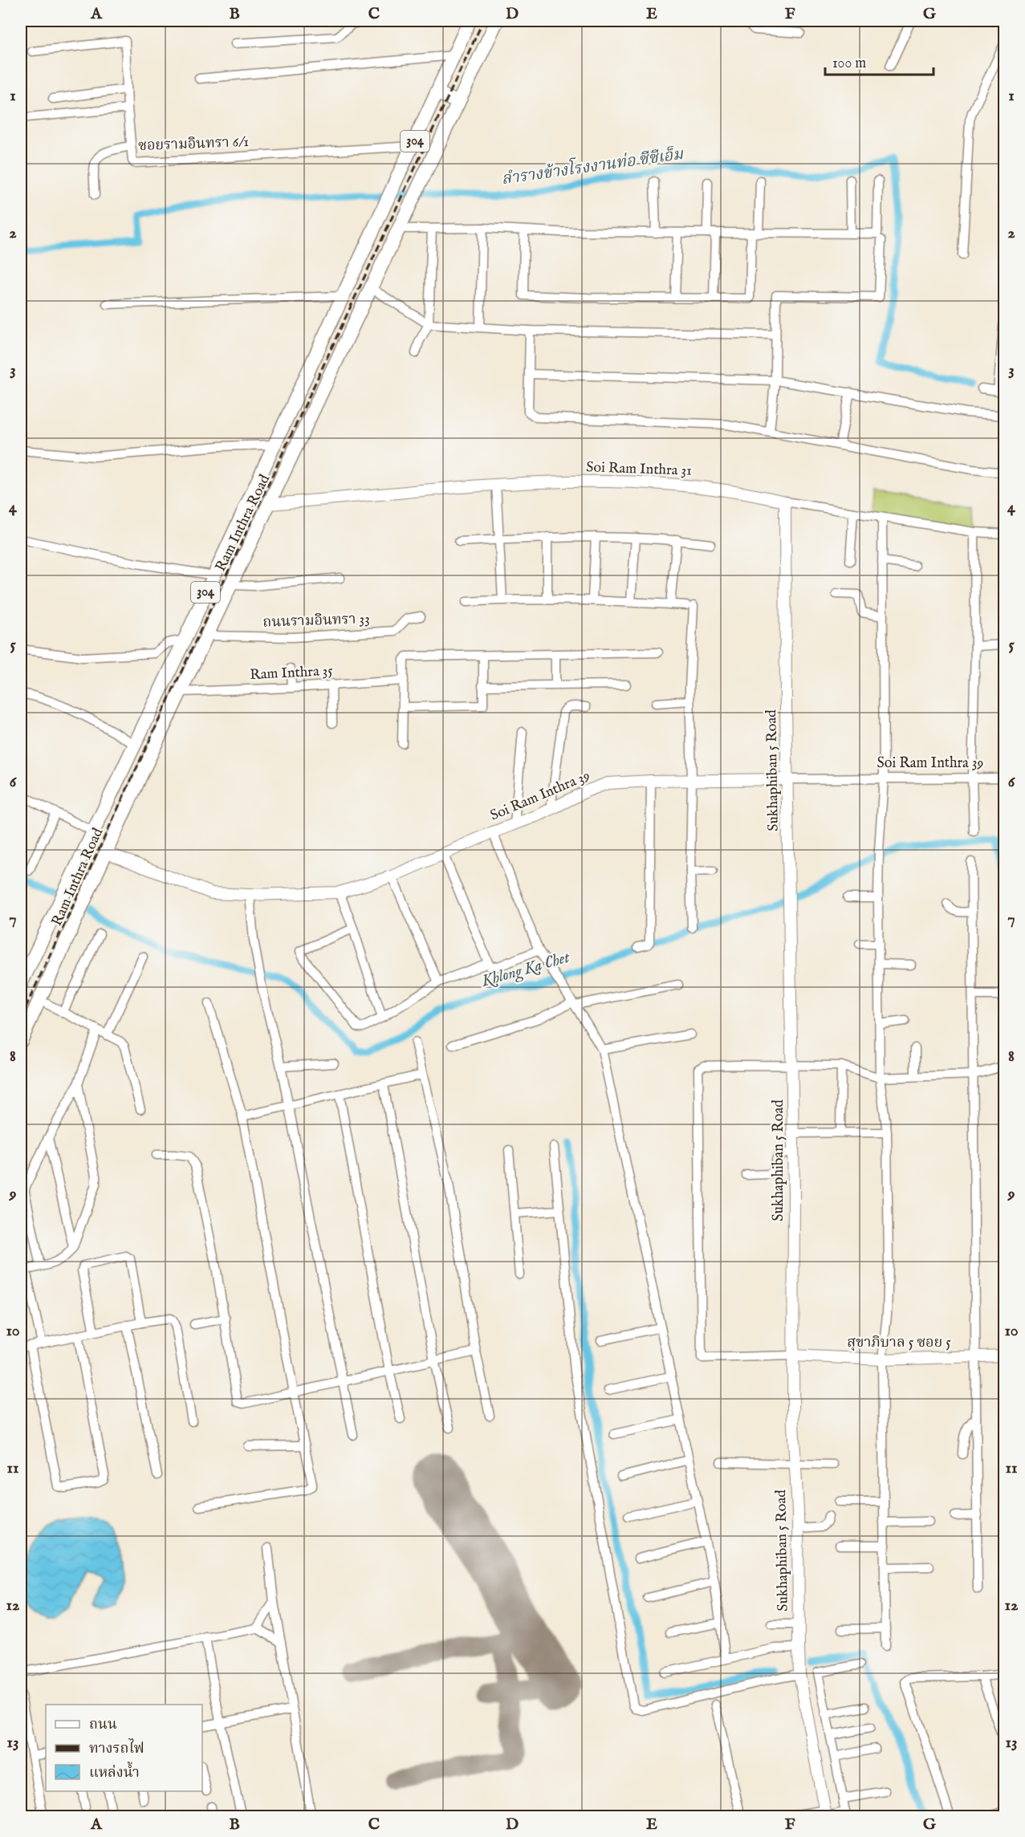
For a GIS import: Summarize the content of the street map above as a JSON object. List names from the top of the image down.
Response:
{
  "streets": {
    "main road": ["304", "Ram Inthra Road"],
    "street": [
      "ซอยรามอินทรา 6/1",
      "Soi Ram Inthra 31",
      "ถนนรามอินทรา 33",
      "Ram Inthra 35",
      "Soi Ram Inthra 39",
      "Sukhaphiban 5 Road",
      "สุขาภิบาล 5 ซอย 5"
    ]
  },
  "crossings": [
    ["ซอยรามอินทรา 6/1", "Ram Inthra Road"],
    ["Soi Ram Inthra 31", "Ram Inthra Road"],
    ["Soi Ram Inthra 31", "Sukhaphiban 5 Road"],
    ["Ram Inthra Road", "ถนนรามอินทรา 33"],
    ["Ram Inthra Road", "Ram Inthra 35"],
    ["Ram Inthra Road", "Soi Ram Inthra 39"],
    ["Soi Ram Inthra 39", "Sukhaphiban 5 Road"],
    ["Sukhaphiban 5 Road", "สุขาภิบาล 5 ซอย 5"]
  ],
  "water": ["ลำรางข้างโรงงานท่อ ซีซีเอ็ม", "Khlong Ka Chet"],
  "legend": ["ถนน", "ทางรถไฟ", "แหล่งน้ำ"],
  "scale_bar": "100 m",
  "grid": {
    "columns": [
      "A",
      "B",
      "C",
      "D",
      "E",
      "F",
      "G"
    ],
    "rows": [
      "1",
      "2",
      "3",
      "4",
      "5",
      "6",
      "7",
      "8",
      "9",
      "10",
      "11",
      "12",
      "13"
    ]
  }
}
